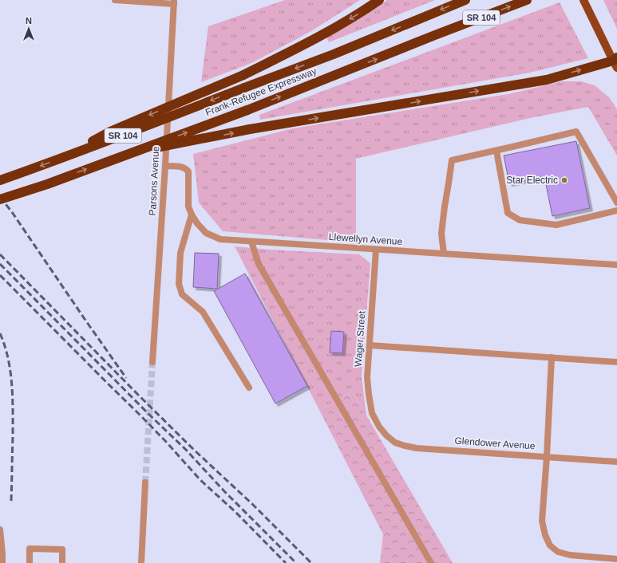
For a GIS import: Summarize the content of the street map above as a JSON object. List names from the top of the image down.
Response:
{
  "streets": {
    "highway": ["SR 104", "Frank-Refugee Expressway"],
    "street": [
      "Parsons Avenue",
      "Llewellyn Avenue",
      "Wager Street",
      "Glendower Avenue"
    ]
  },
  "crossings": [
    ["Parsons Avenue", "Llewellyn Avenue"],
    ["Llewellyn Avenue", "Wager Street"],
    ["Wager Street", "Glendower Avenue"]
  ],
  "places": ["Star Electric"],
  "north": "top"
}
